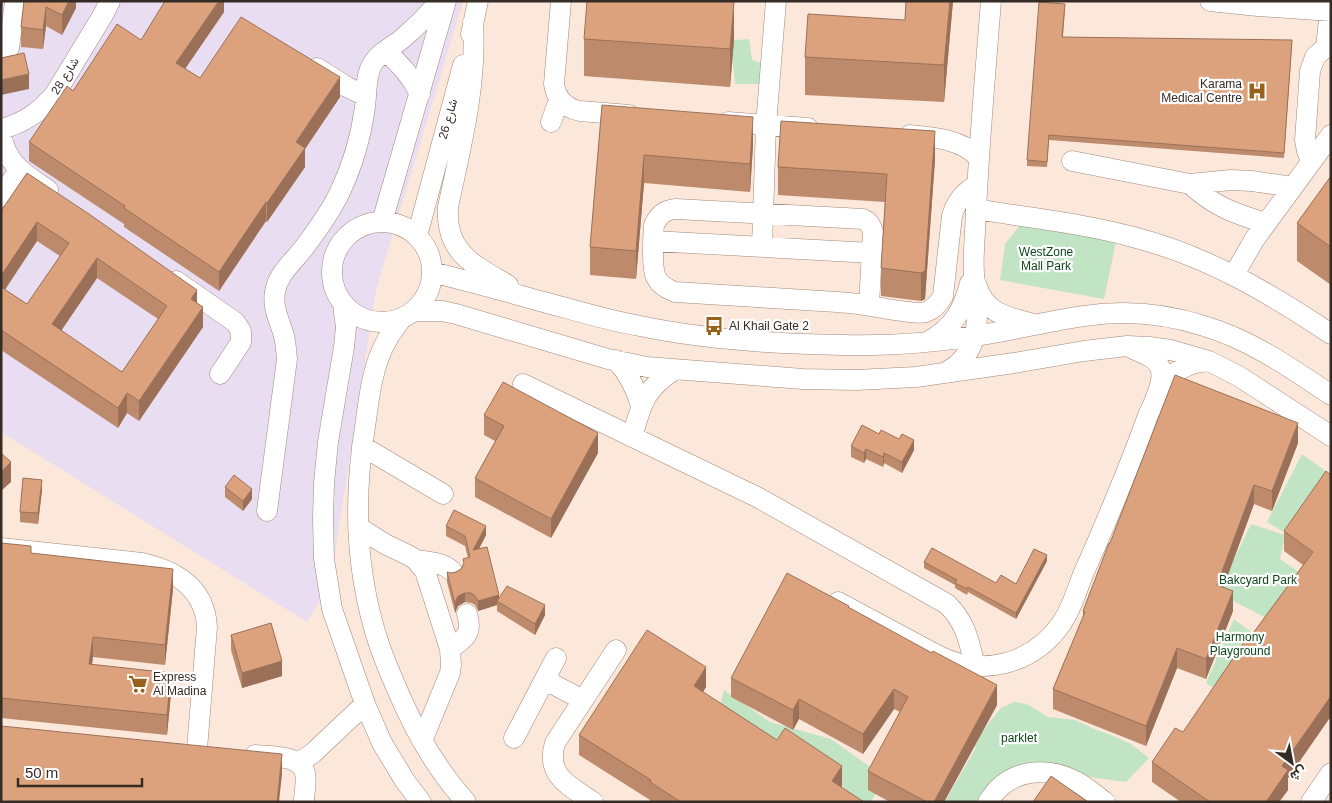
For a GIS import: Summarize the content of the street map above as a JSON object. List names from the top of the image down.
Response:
{
  "streets": {
    "street": ["شارع 28", "شارع 26"]
  },
  "parks": [
    "WestZone Mall Park",
    "Bakcyard Park",
    "Harmony Playground",
    "parklet"
  ],
  "places": {
    "hospital": ["Karama Medical Centre"],
    "bus stop": ["Al Khail Gate 2"],
    "supermarket": ["Express Al Madina"]
  },
  "scale_bar": "50 m",
  "north": "bottom right"
}
